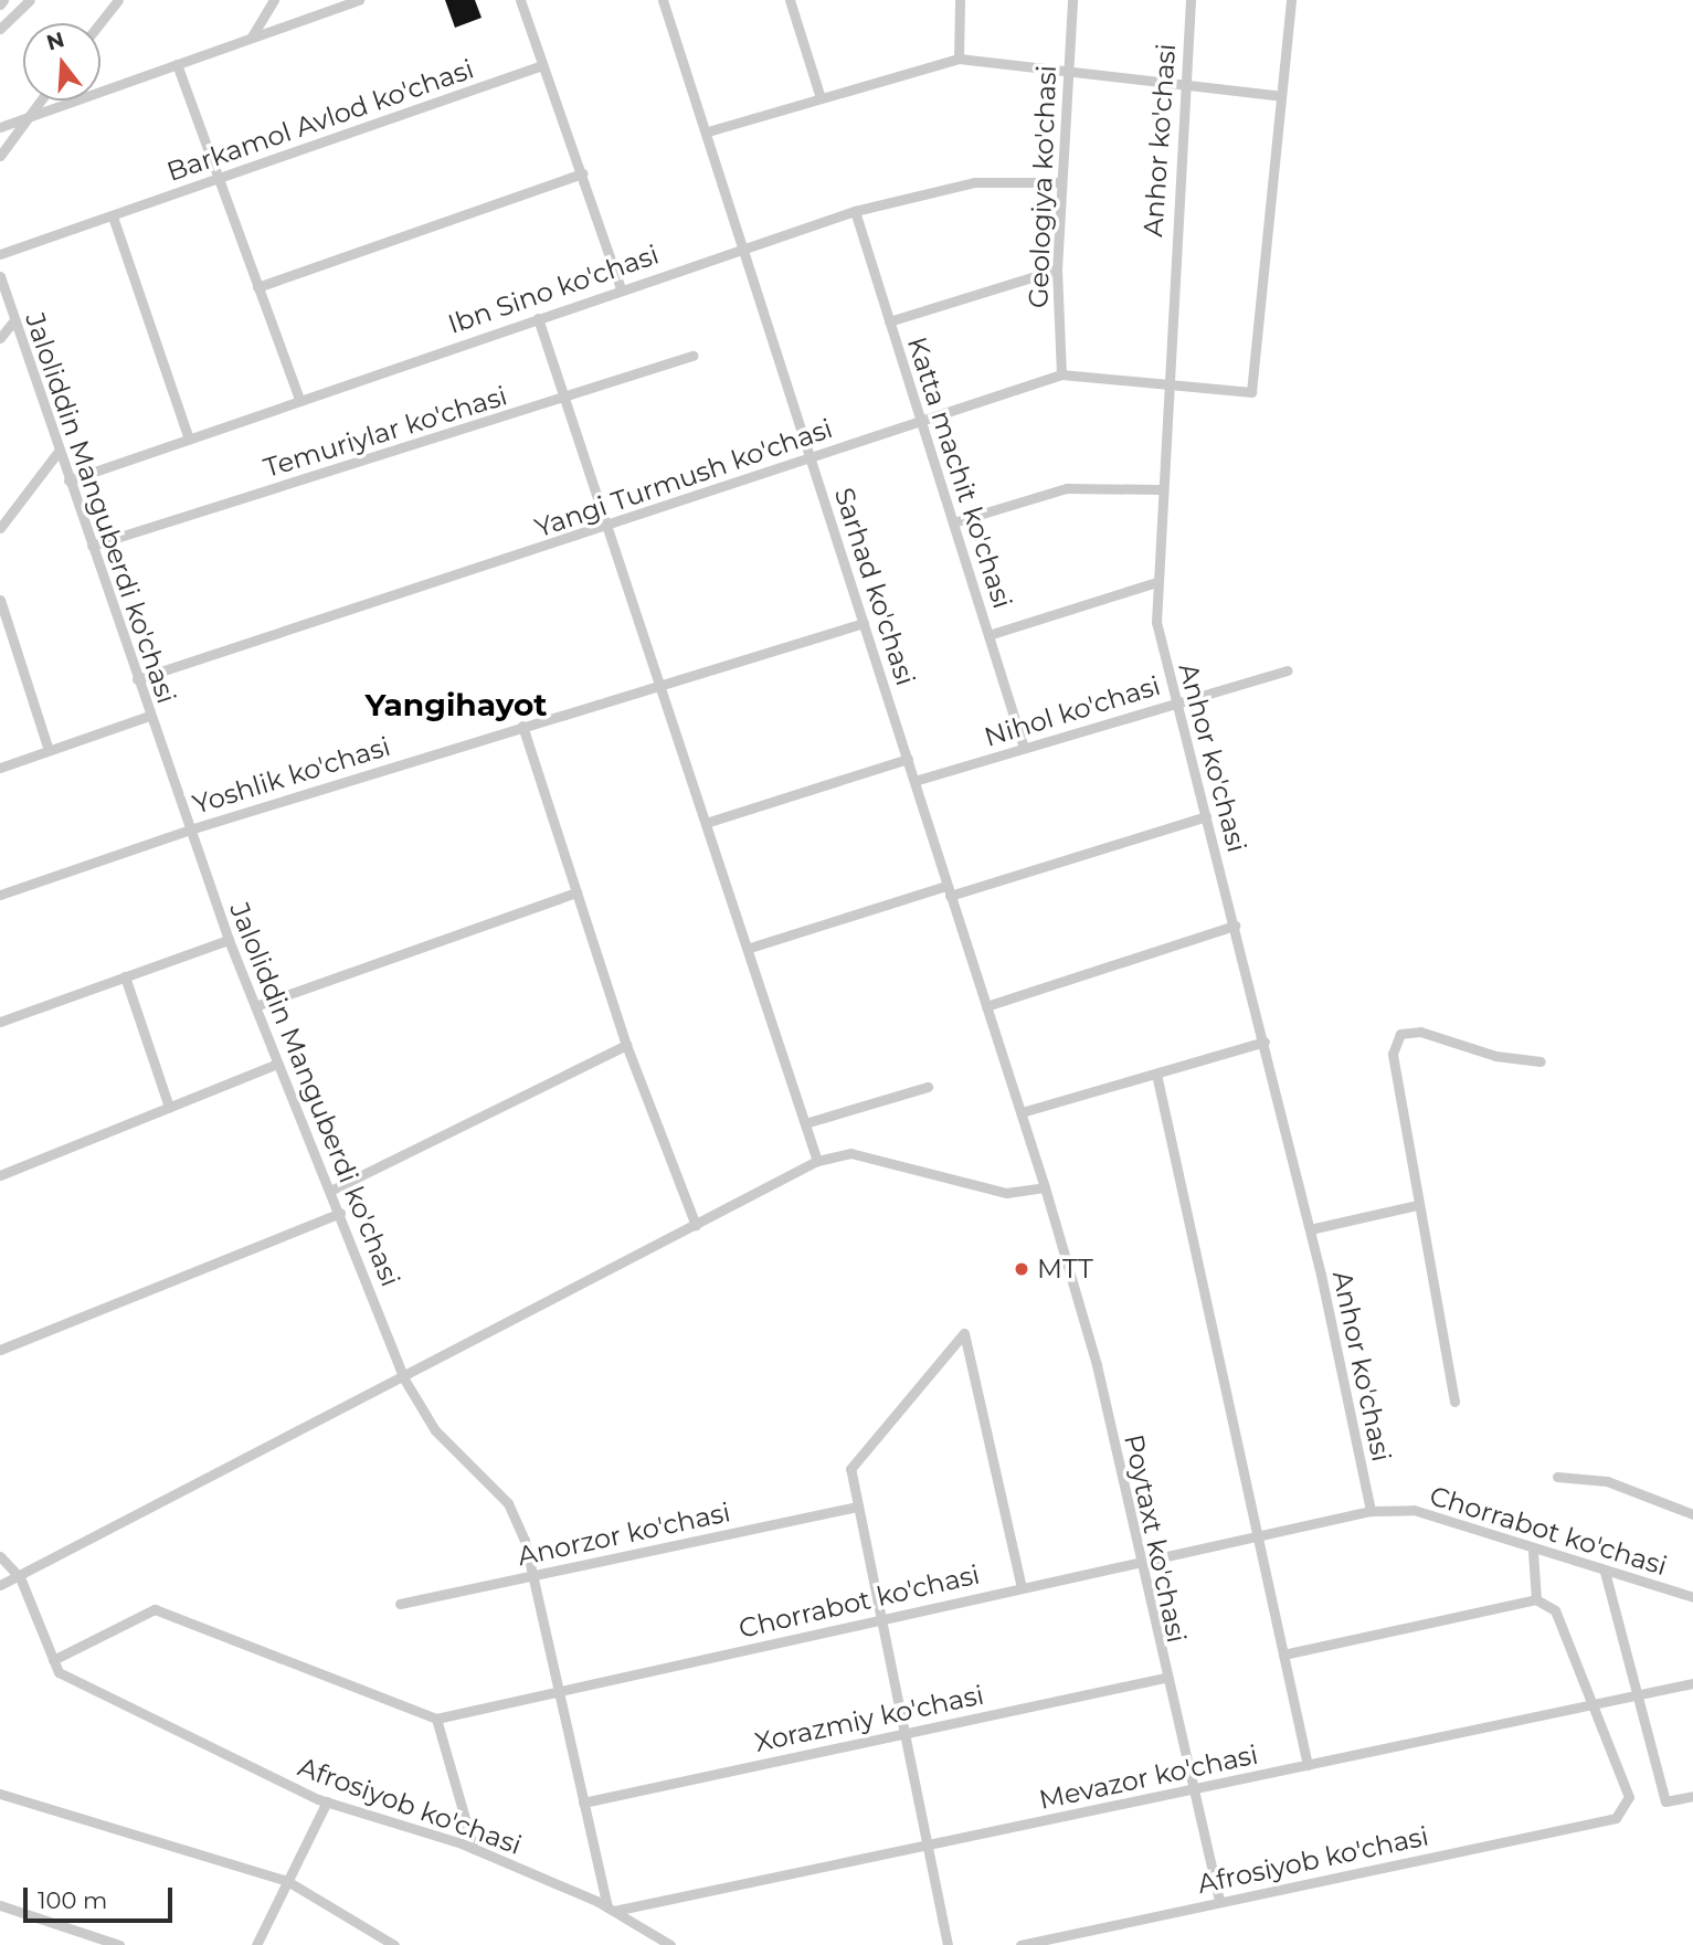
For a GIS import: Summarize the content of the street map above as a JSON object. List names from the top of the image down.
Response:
{
  "streets": {
    "street": [
      "Barkamol Avlod ko'chasi",
      "Anhor ko'chasi",
      "Geologiya ko'chasi",
      "Ibn Sino ko'chasi",
      "Temuriylar ko'chasi",
      "Katta machit ko'chasi",
      "Yangi Turmush ko'chasi",
      "Jaloliddin Manguberdi ko'chasi",
      "Sarhad ko'chasi",
      "Nihol ko'chasi",
      "Yoshlik ko'chasi",
      "Chorrabot ko'chasi",
      "Anorzor ko'chasi",
      "Poytaxt ko'chasi",
      "Xorazmiy ko'chasi",
      "Mevazor ko'chasi",
      "Afrosiyob ko'chasi"
    ]
  },
  "crossings": [
    ["Anhor ko'chasi", "Yangi Turmush ko'chasi"],
    ["Anhor ko'chasi", "Nihol ko'chasi"],
    ["Anhor ko'chasi", "Chorrabot ko'chasi"],
    ["Geologiya ko'chasi", "Ibn Sino ko'chasi"],
    ["Geologiya ko'chasi", "Yangi Turmush ko'chasi"],
    ["Ibn Sino ko'chasi", "Katta machit ko'chasi"],
    ["Ibn Sino ko'chasi", "Jaloliddin Manguberdi ko'chasi"],
    ["Ibn Sino ko'chasi", "Sarhad ko'chasi"],
    ["Temuriylar ko'chasi", "Jaloliddin Manguberdi ko'chasi"],
    ["Katta machit ko'chasi", "Yangi Turmush ko'chasi"],
    ["Katta machit ko'chasi", "Nihol ko'chasi"],
    ["Yangi Turmush ko'chasi", "Jaloliddin Manguberdi ko'chasi"],
    ["Yangi Turmush ko'chasi", "Sarhad ko'chasi"],
    ["Jaloliddin Manguberdi ko'chasi", "Yoshlik ko'chasi"],
    ["Jaloliddin Manguberdi ko'chasi", "Chorrabot ko'chasi"],
    ["Jaloliddin Manguberdi ko'chasi", "Anorzor ko'chasi"],
    ["Jaloliddin Manguberdi ko'chasi", "Xorazmiy ko'chasi"],
    ["Jaloliddin Manguberdi ko'chasi", "Mevazor ko'chasi"],
    ["Jaloliddin Manguberdi ko'chasi", "Afrosiyob ko'chasi"],
    ["Sarhad ko'chasi", "Nihol ko'chasi"],
    ["Sarhad ko'chasi", "Yoshlik ko'chasi"],
    ["Sarhad ko'chasi", "Poytaxt ko'chasi"],
    ["Chorrabot ko'chasi", "Poytaxt ko'chasi"],
    ["Poytaxt ko'chasi", "Xorazmiy ko'chasi"],
    ["Poytaxt ko'chasi", "Mevazor ko'chasi"],
    ["Poytaxt ko'chasi", "Afrosiyob ko'chasi"],
    ["Mevazor ko'chasi", "Afrosiyob ko'chasi"]
  ],
  "districts": ["Yangihayot"],
  "places": ["MTT"],
  "scale_bar": "100 m",
  "north": "top"
}
